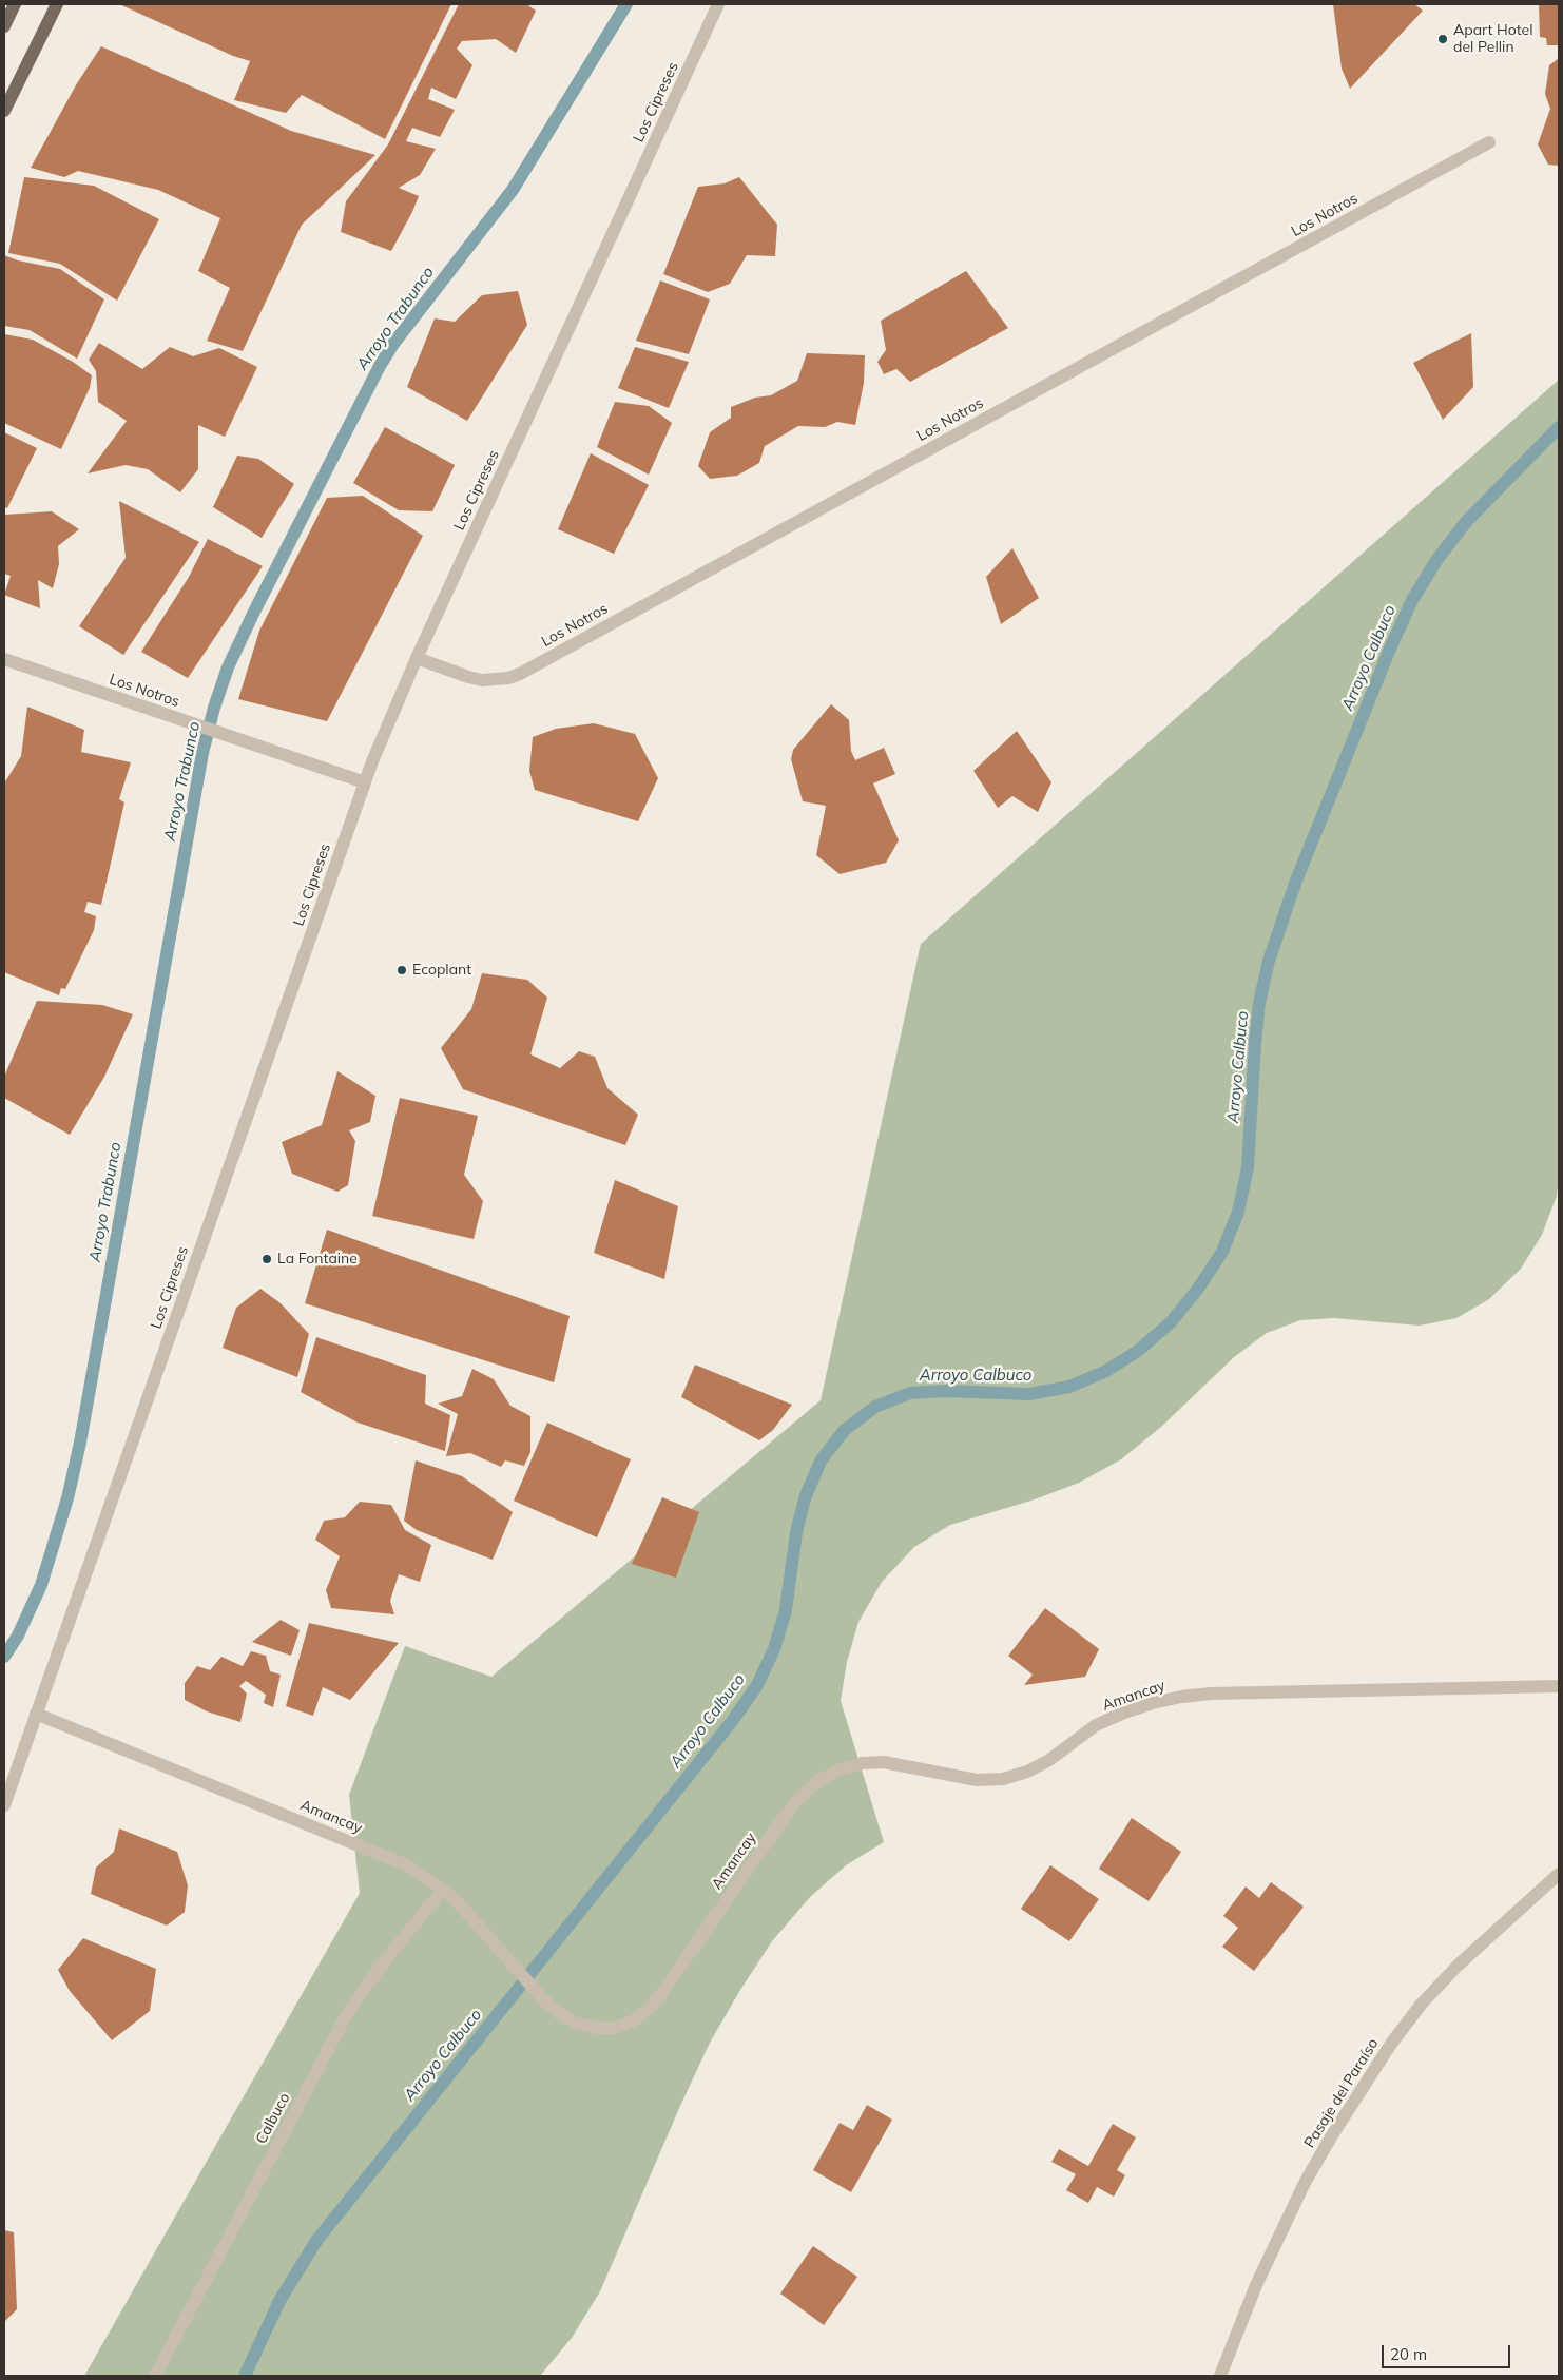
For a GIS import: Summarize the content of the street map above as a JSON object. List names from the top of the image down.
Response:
{
  "streets": {
    "street": [
      "Los Cipreses",
      "Los Notros",
      "Amancay",
      "Pasaje del Paraíso",
      "Calbuco"
    ]
  },
  "crossings": [
    ["Los Cipreses", "Los Notros"],
    ["Los Cipreses", "Amancay"],
    ["Amancay", "Calbuco"]
  ],
  "water": ["Arroyo Trabunco", "Arroyo Calbuco"],
  "places": ["Apart Hotel del Pellin", "Ecoplant", "La Fontaine"],
  "scale_bar": "20 m"
}
